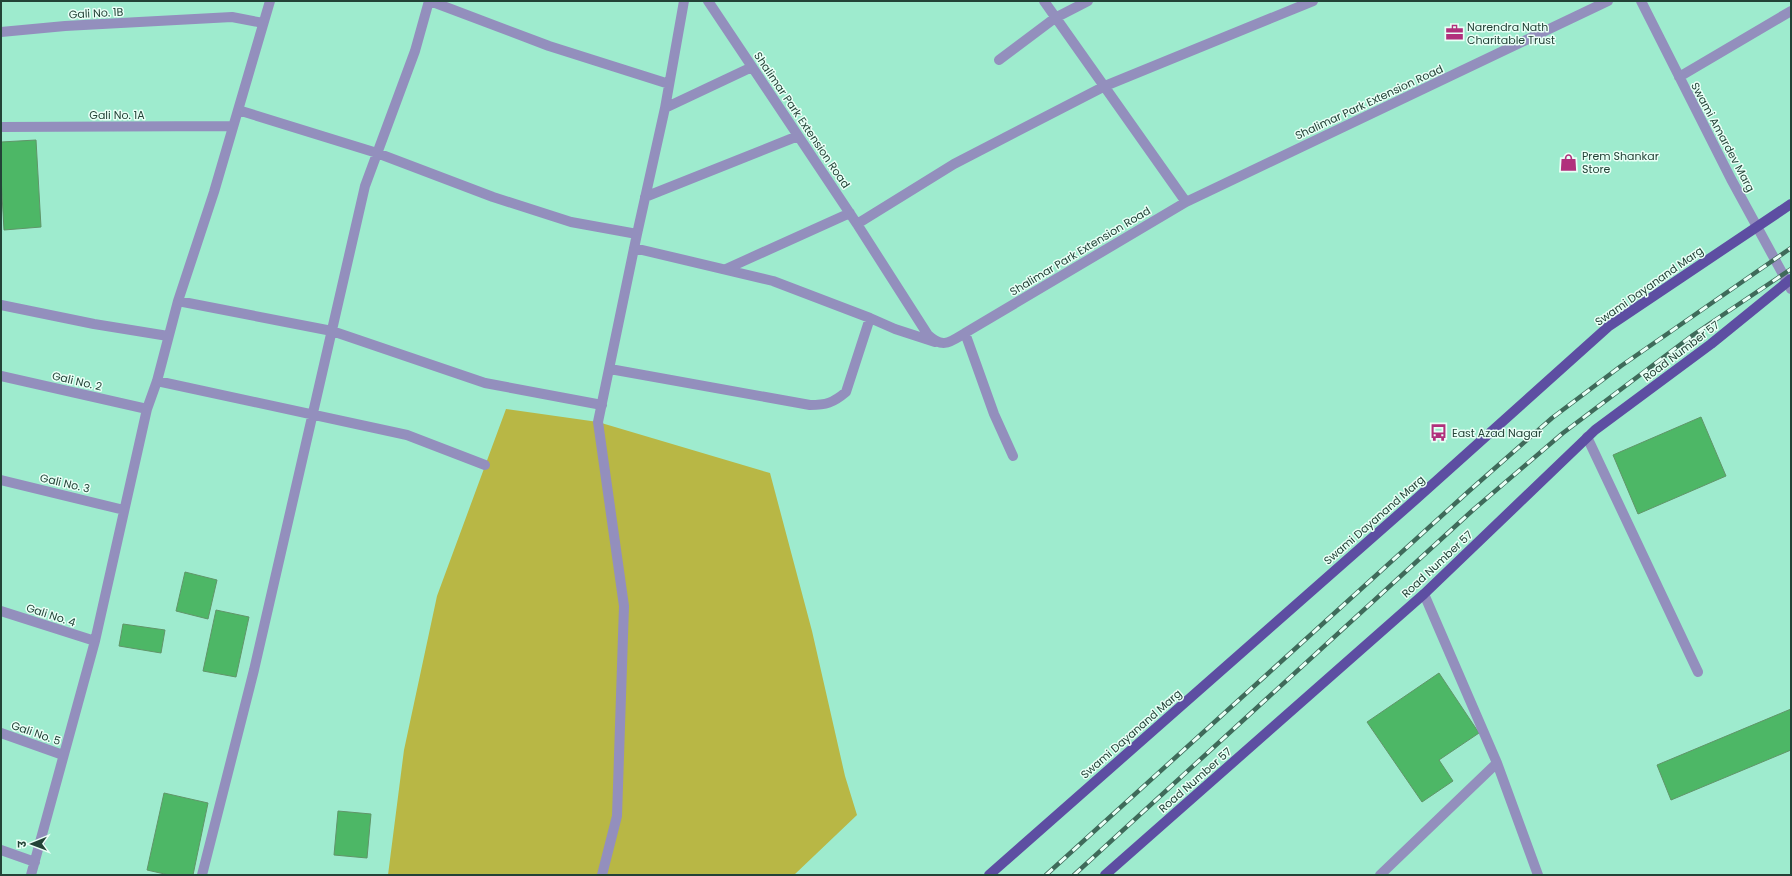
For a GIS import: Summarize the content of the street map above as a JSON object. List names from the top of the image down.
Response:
{
  "streets": {
    "main road": ["Swami Dayanand Marg", "Road Number 57"],
    "street": [
      "Gali No. 1B",
      "Shalimar Park Extension Road",
      "Gali No. 1A",
      "Swami Amardev Marg",
      "Gali No. 2",
      "Gali No. 3",
      "Gali No. 4",
      "Gali No. 5"
    ]
  },
  "crossings": [
    ["Swami Amardev Marg", "Swami Dayanand Marg"],
    ["Swami Amardev Marg", "Road Number 57"]
  ],
  "places": {
    "office": ["Narendra Nath Charitable Trust"],
    "shop": ["Prem Shankar Store"],
    "bus stop": ["East Azad Nagar"]
  },
  "north": "left"
}
